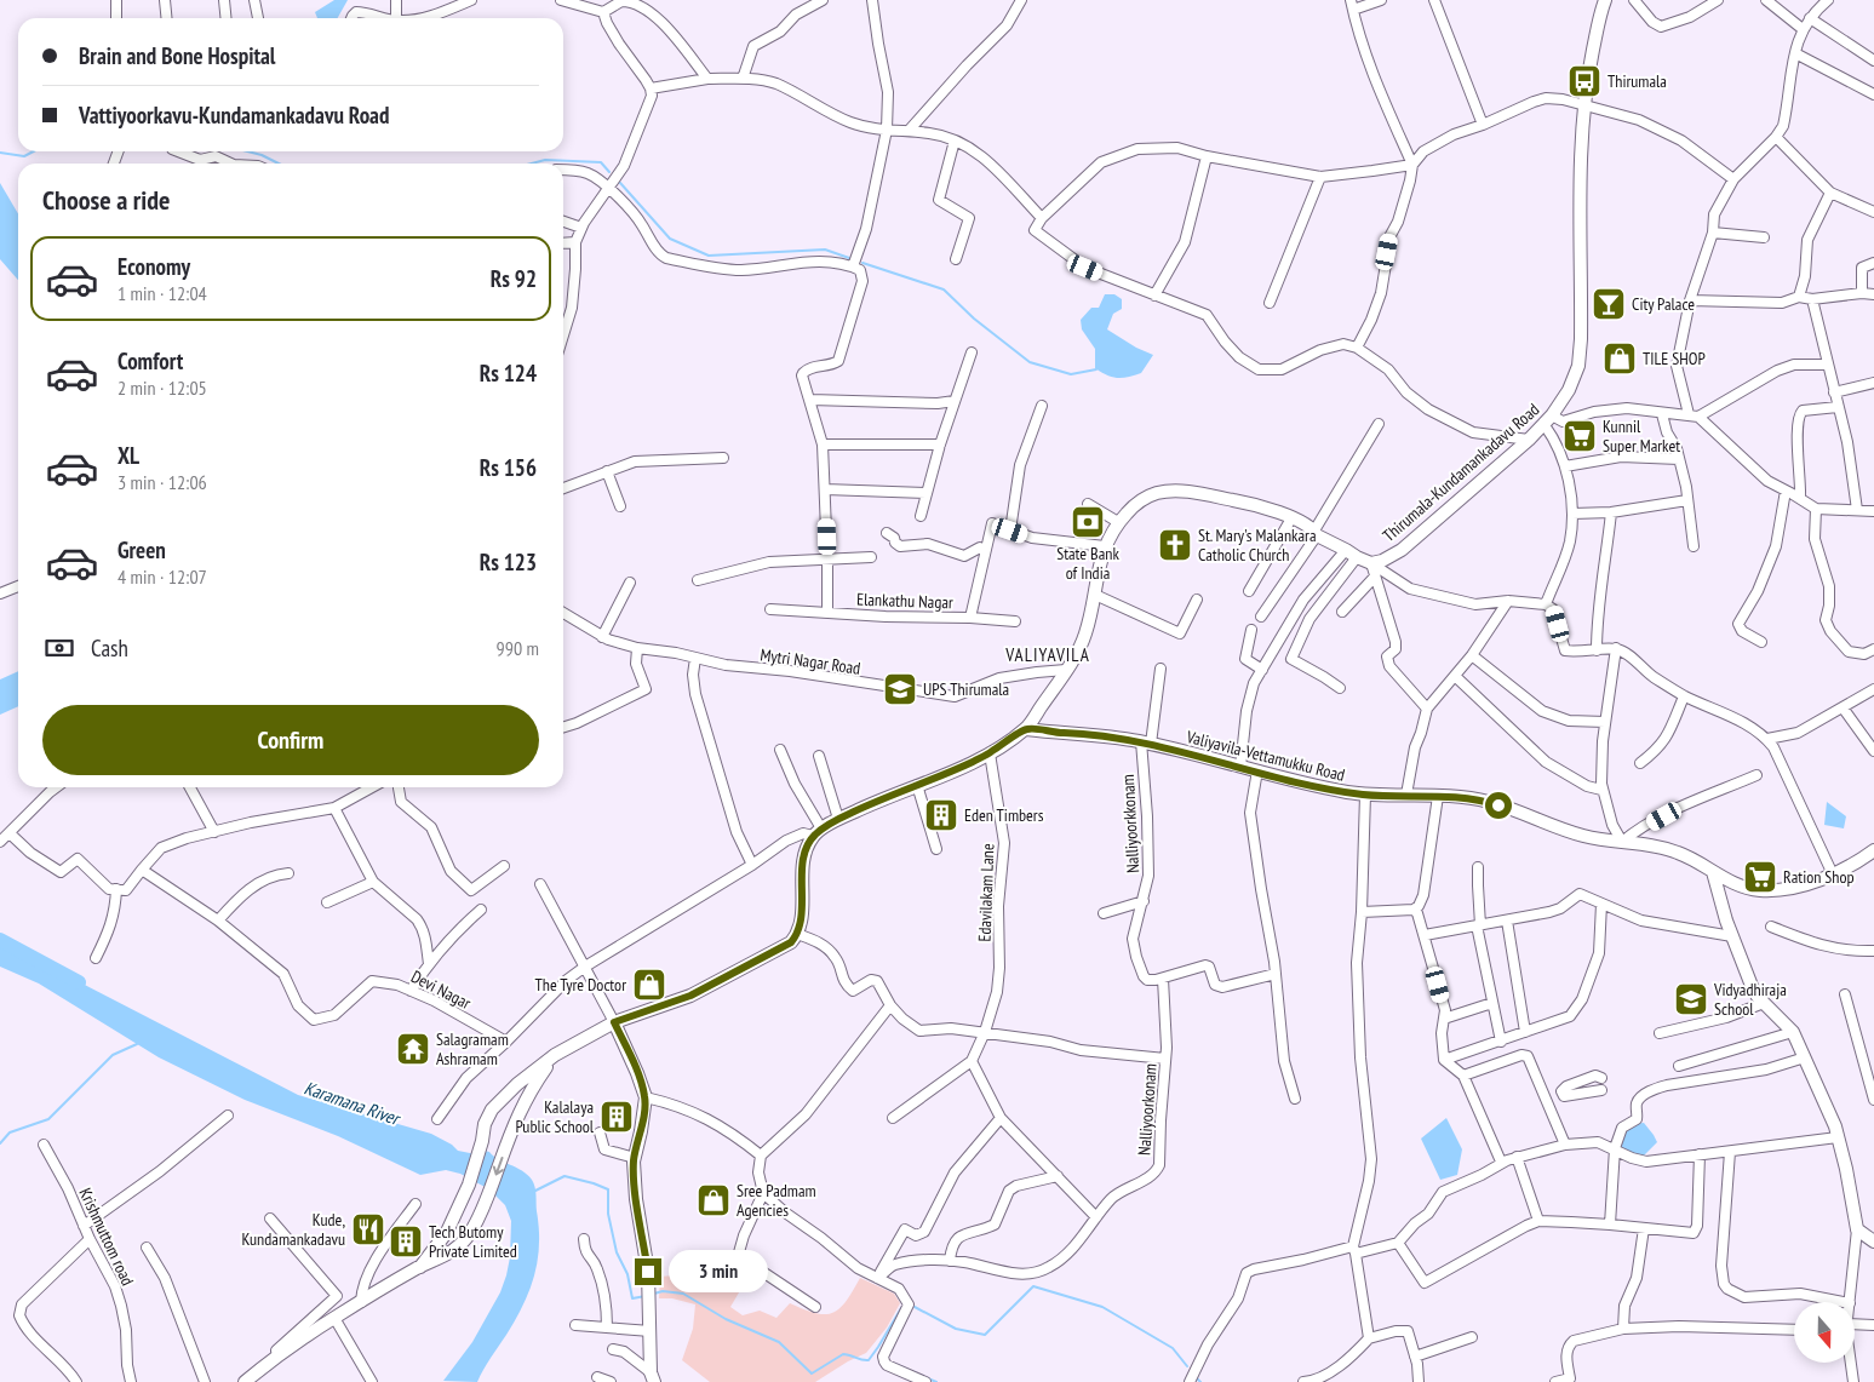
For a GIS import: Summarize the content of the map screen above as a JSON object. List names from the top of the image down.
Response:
{
  "streets": {
    "main road": ["Thirumala-Kundamankadavu Road", "Valiyavila-Vettamukku Road"],
    "street": [
      "Elankathu Nagar",
      "Mytri Nagar Road",
      "Nalliyoorkkonam",
      "Edavilakam Lane",
      "Devi Nagar",
      "Nalliyoorkonam",
      "Krishmuttom road"
    ]
  },
  "crossings": [
    ["Valiyavila-Vettamukku Road", "Nalliyoorkkonam"],
    ["Nalliyoorkkonam", "Nalliyoorkonam"]
  ],
  "districts": ["VALIYAVILA"],
  "water": ["Karamana River"],
  "places": {
    "bus stop": ["Thirumala"],
    "bar": ["City Palace"],
    "shop": ["TILE SHOP", "The Tyre Doctor", "Sree Padmam Agencies"],
    "supermarket": ["Kunnil Super Market", "Ration Shop"],
    "bank": ["State Bank of India"],
    "church": ["St. Mary's Malankara Catholic Church"],
    "school or university": ["UPS Thirumala", "Vidyadhiraja School"],
    "building": ["Eden Timbers", "Kalalaya Public School", "Tech Butomy Private Limited"],
    "temple": ["Salagramam Ashramam"],
    "restaurant": ["Kude, Kundamankadavu"]
  },
  "north": "bottom",
  "page": {
    "banner": ["Brain and Bone Hospital", "Vattiyoorkavu-Kundamankadavu Road"],
    "heading": "Choose a ride",
    "list": [
      {
        "name": "Economy",
        "note": "1 min · 12:04",
        "value": "Rs 92"
      },
      {
        "name": "Comfort",
        "note": "2 min · 12:05",
        "value": "Rs 124"
      },
      {
        "name": "XL",
        "note": "3 min · 12:06",
        "value": "Rs 156"
      },
      {
        "name": "Green",
        "note": "4 min · 12:07",
        "value": "Rs 123"
      }
    ],
    "pay": ["Cash", "990 m"],
    "buttons": "Confirm",
    "bubble": "3 min"
  }
}
